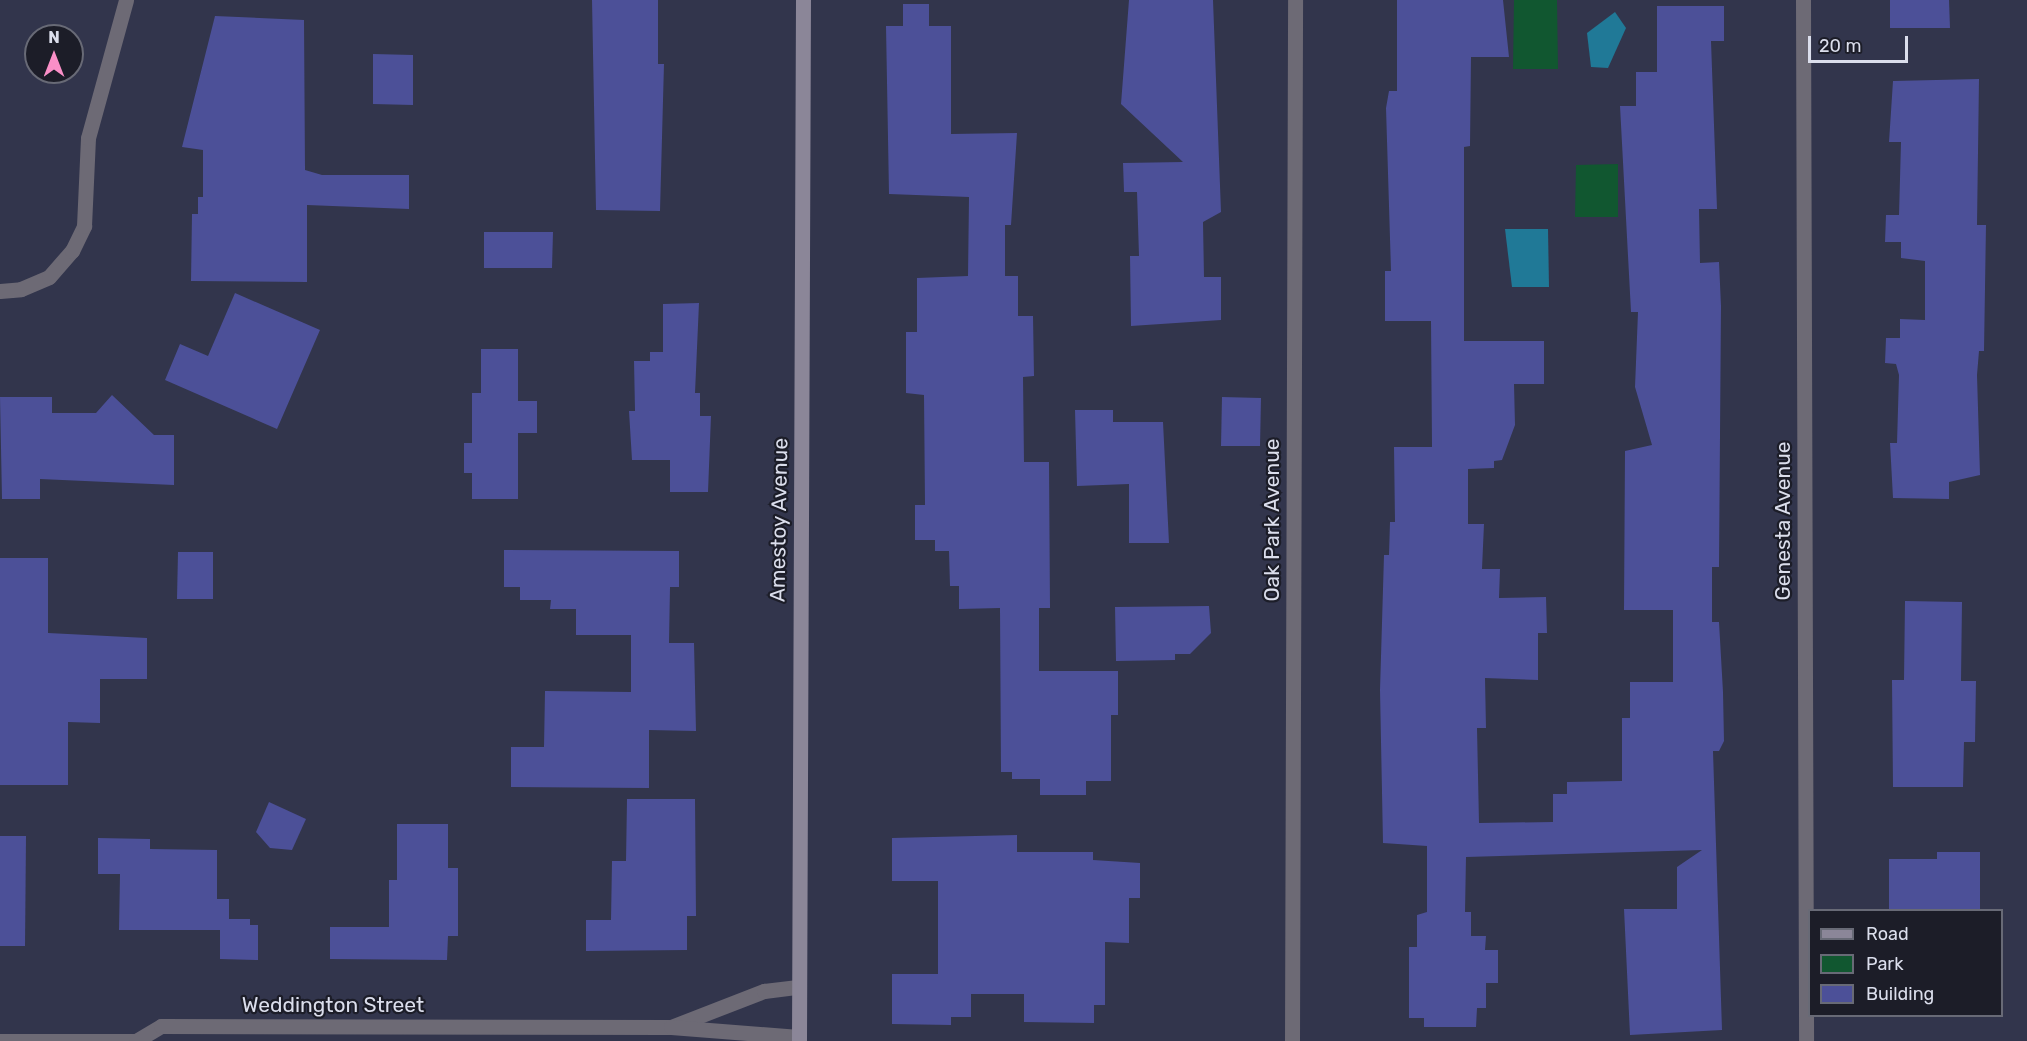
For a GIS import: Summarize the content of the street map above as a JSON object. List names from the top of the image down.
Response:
{
  "streets": {
    "street": [
      "Amestoy Avenue",
      "Oak Park Avenue",
      "Genesta Avenue",
      "Weddington Street"
    ]
  },
  "crossings": [
    ["Amestoy Avenue", "Weddington Street"]
  ],
  "legend": ["Road", "Park", "Building"],
  "scale_bar": "20 m",
  "north": "top"
}
